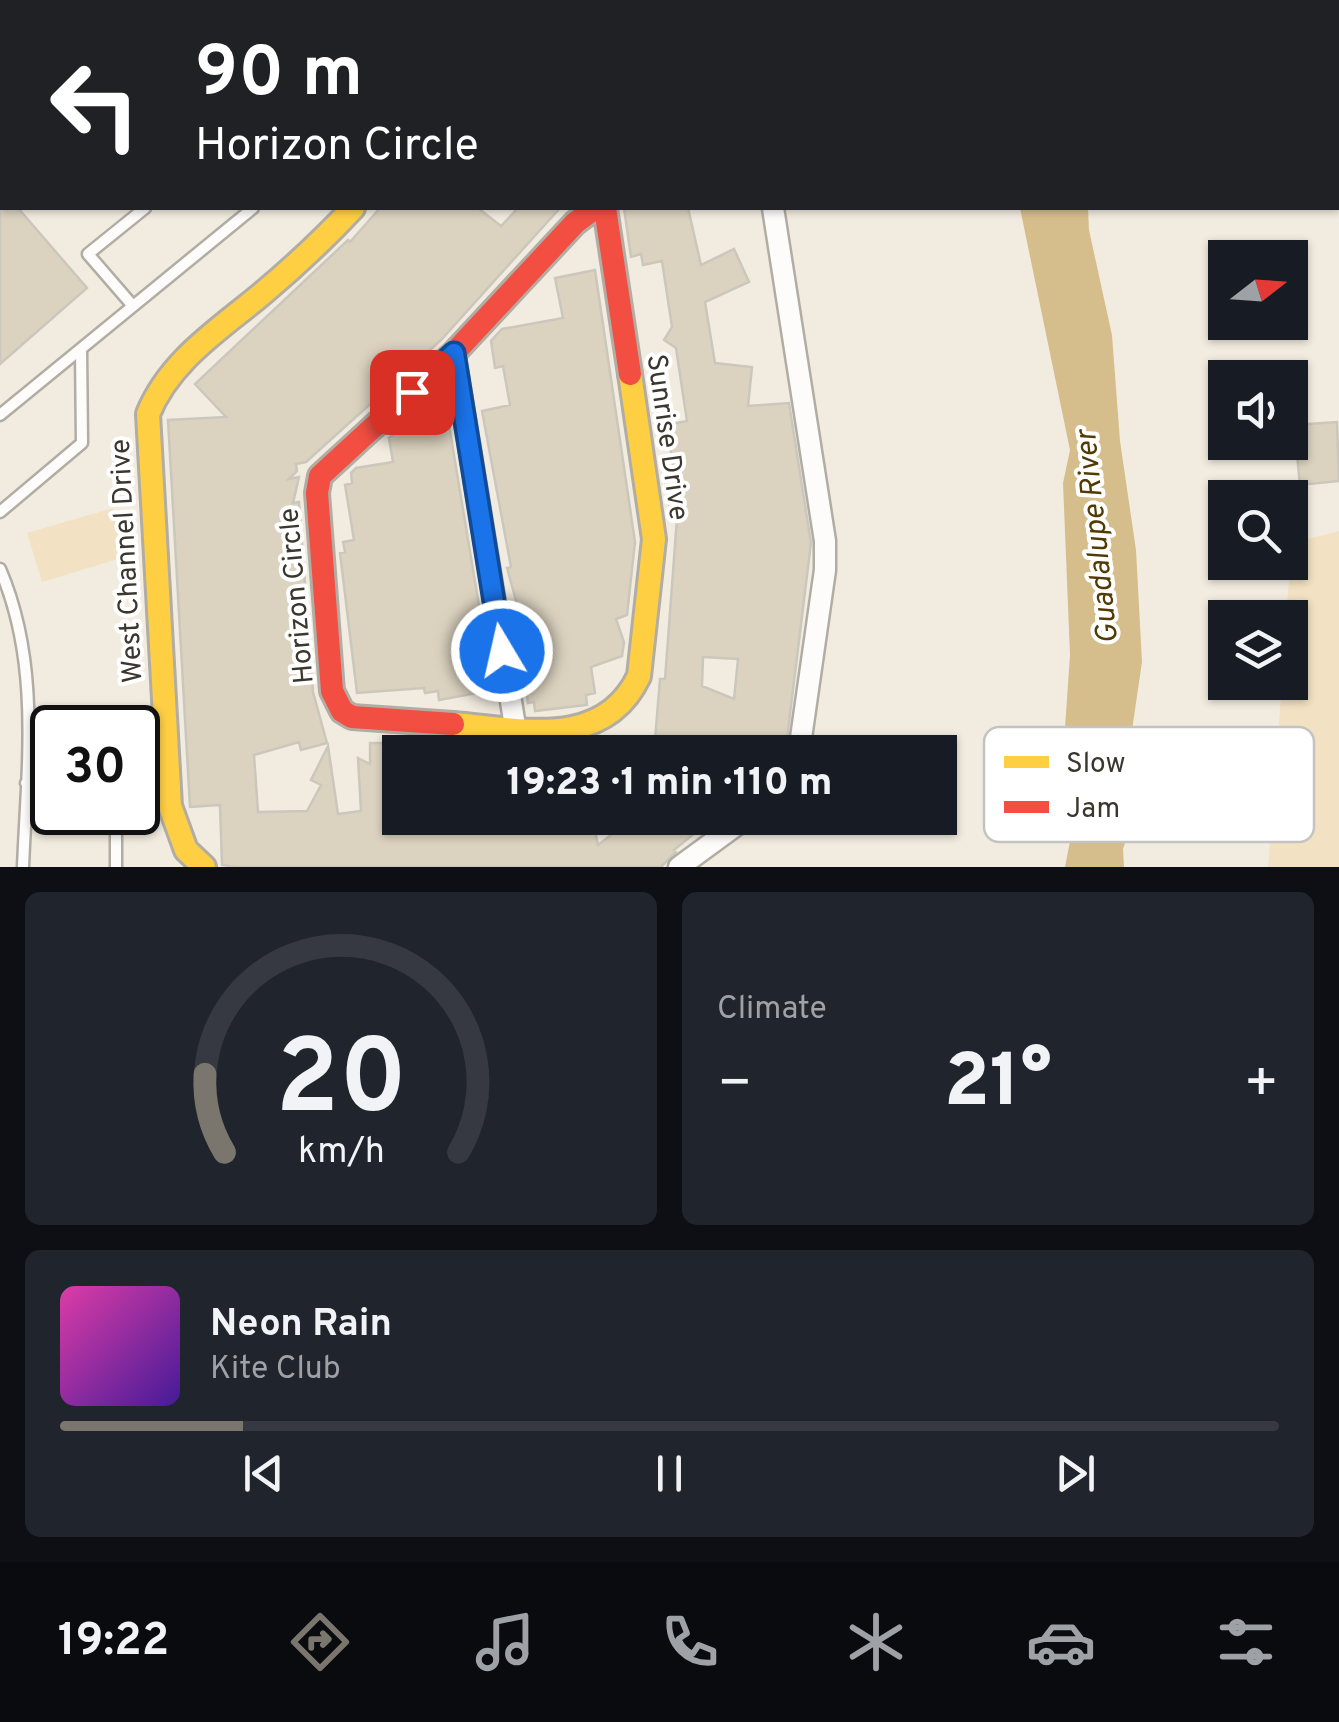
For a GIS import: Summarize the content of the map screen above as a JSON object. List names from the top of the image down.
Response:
{
  "streets": {
    "street": ["Sunrise Drive", "West Channel Drive", "Horizon Circle"]
  },
  "crossings": [
    ["Sunrise Drive", "Horizon Circle"]
  ],
  "water": ["Guadalupe River"],
  "legend": ["Slow", "Jam"],
  "north": "right",
  "page": {
    "turn": ["90 m", "Horizon Circle"],
    "limit": "30",
    "trip": "19:23 · 1 min · 110 m",
    "tile": "Climate",
    "heat": ["−", "21°", "+"],
    "song": ["Neon Rain", "Kite Club"],
    "tabs": "19:22",
    "gauge": ["20", "km/h"]
  }
}
